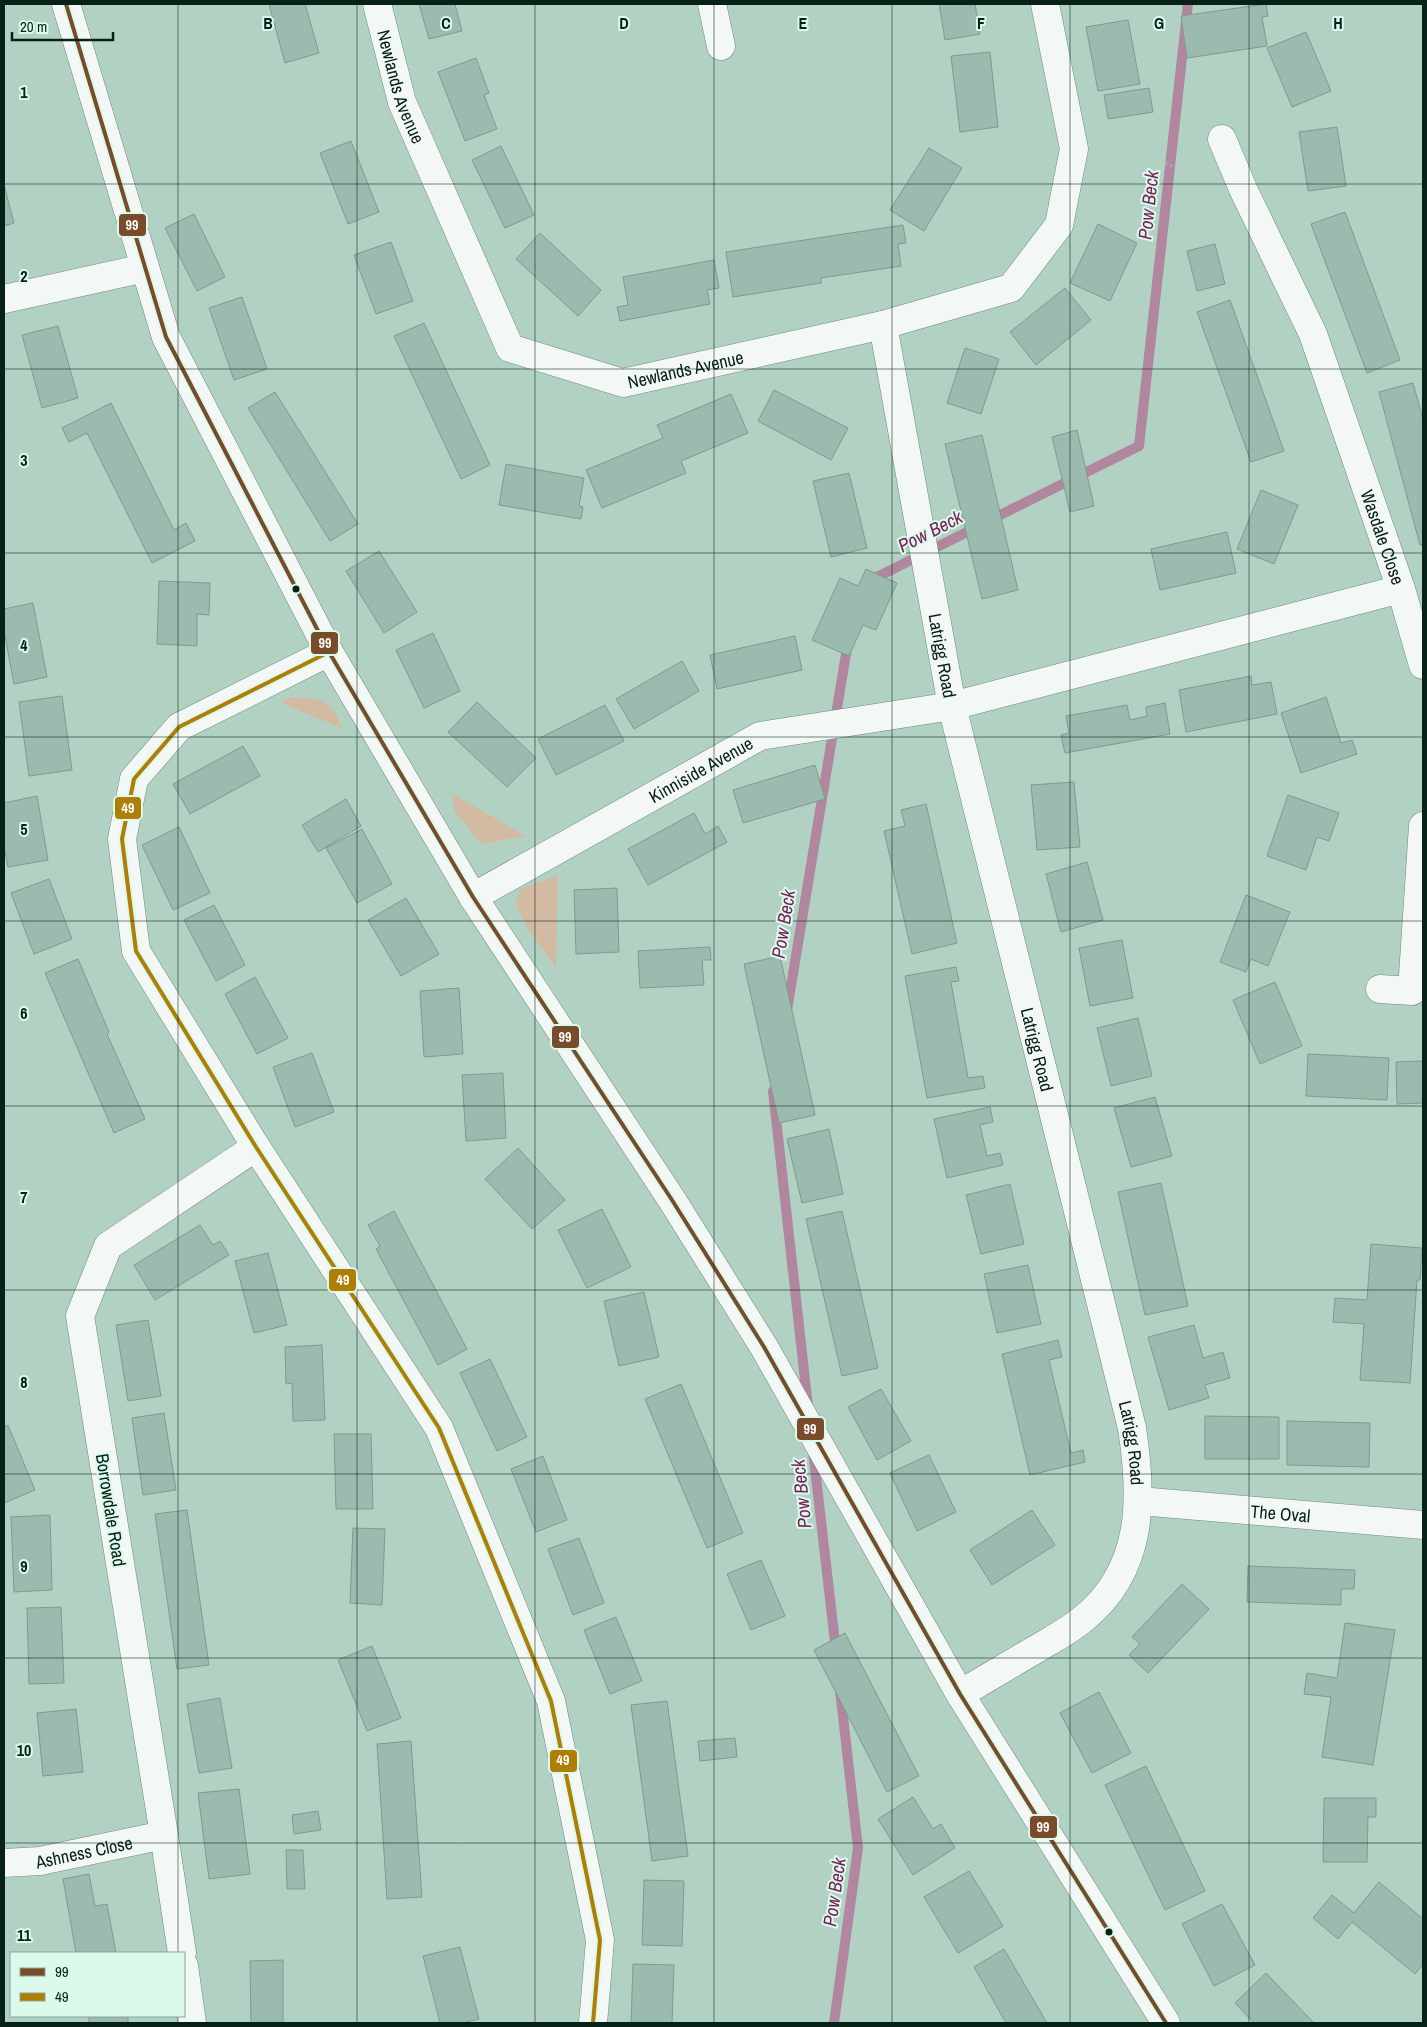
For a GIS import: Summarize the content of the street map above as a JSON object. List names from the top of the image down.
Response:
{
  "streets": {
    "street": [
      "Newlands Avenue",
      "Wasdale Close",
      "Latrigg Road",
      "Kinniside Avenue",
      "Borrowdale Road",
      "The Oval",
      "Ashness Close"
    ]
  },
  "crossings": [
    ["Newlands Avenue", "Latrigg Road"],
    ["Wasdale Close", "Latrigg Road"],
    ["Wasdale Close", "Kinniside Avenue"],
    ["Latrigg Road", "Kinniside Avenue"],
    ["Latrigg Road", "The Oval"],
    ["Borrowdale Road", "Ashness Close"]
  ],
  "water": ["Pow Beck"],
  "lines": ["transit line 99", "transit line 49"],
  "legend": ["99", "49"],
  "scale_bar": "20 m",
  "grid": {
    "columns": [
      "B",
      "C",
      "D",
      "E",
      "F",
      "G",
      "H"
    ],
    "rows": [
      "1",
      "2",
      "3",
      "4",
      "5",
      "6",
      "7",
      "8",
      "9",
      "10",
      "11"
    ]
  }
}
